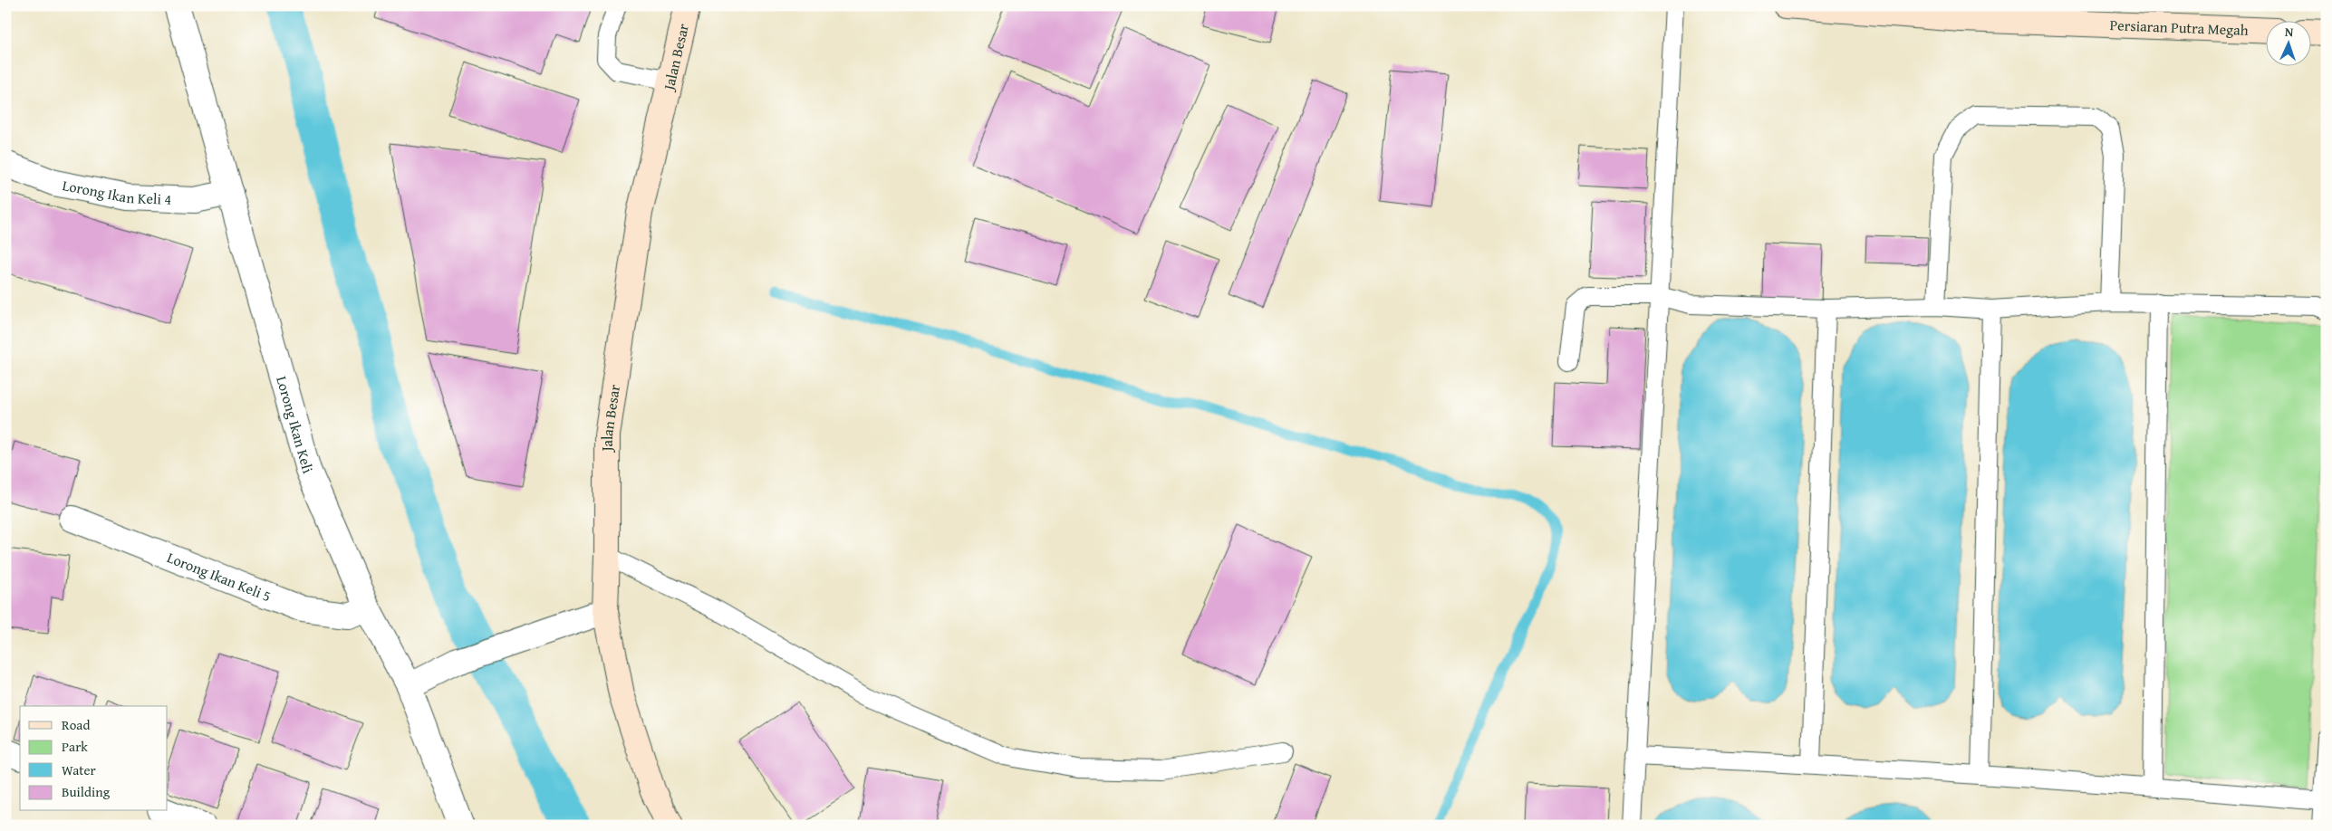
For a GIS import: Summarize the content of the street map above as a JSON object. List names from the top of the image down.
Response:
{
  "streets": {
    "street": [
      "Persiaran Putra Megah",
      "Jalan Besar",
      "Lorong Ikan Keli 4",
      "Lorong Ikan Keli",
      "Lorong Ikan Keli 5"
    ]
  },
  "crossings": [
    ["Lorong Ikan Keli 4", "Lorong Ikan Keli"],
    ["Lorong Ikan Keli", "Lorong Ikan Keli 5"]
  ],
  "legend": [
    "Road",
    "Park",
    "Water",
    "Building"
  ],
  "north": "top"
}
